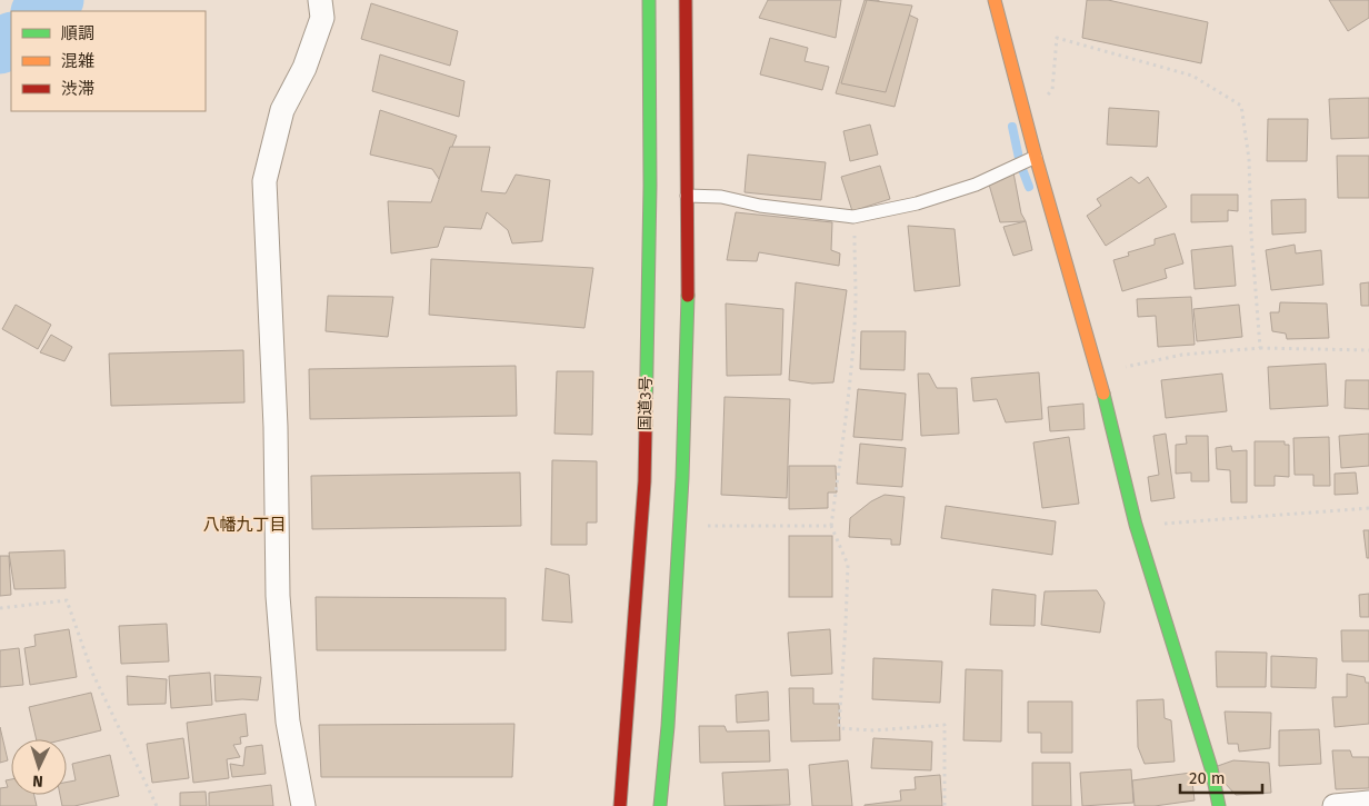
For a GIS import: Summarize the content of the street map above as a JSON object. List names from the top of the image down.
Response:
{
  "streets": {
    "main road": ["国道3号"]
  },
  "districts": ["八幡九丁目"],
  "legend": ["順調", "混雑", "渋滞"],
  "scale_bar": "20 m",
  "north": "bottom"
}
